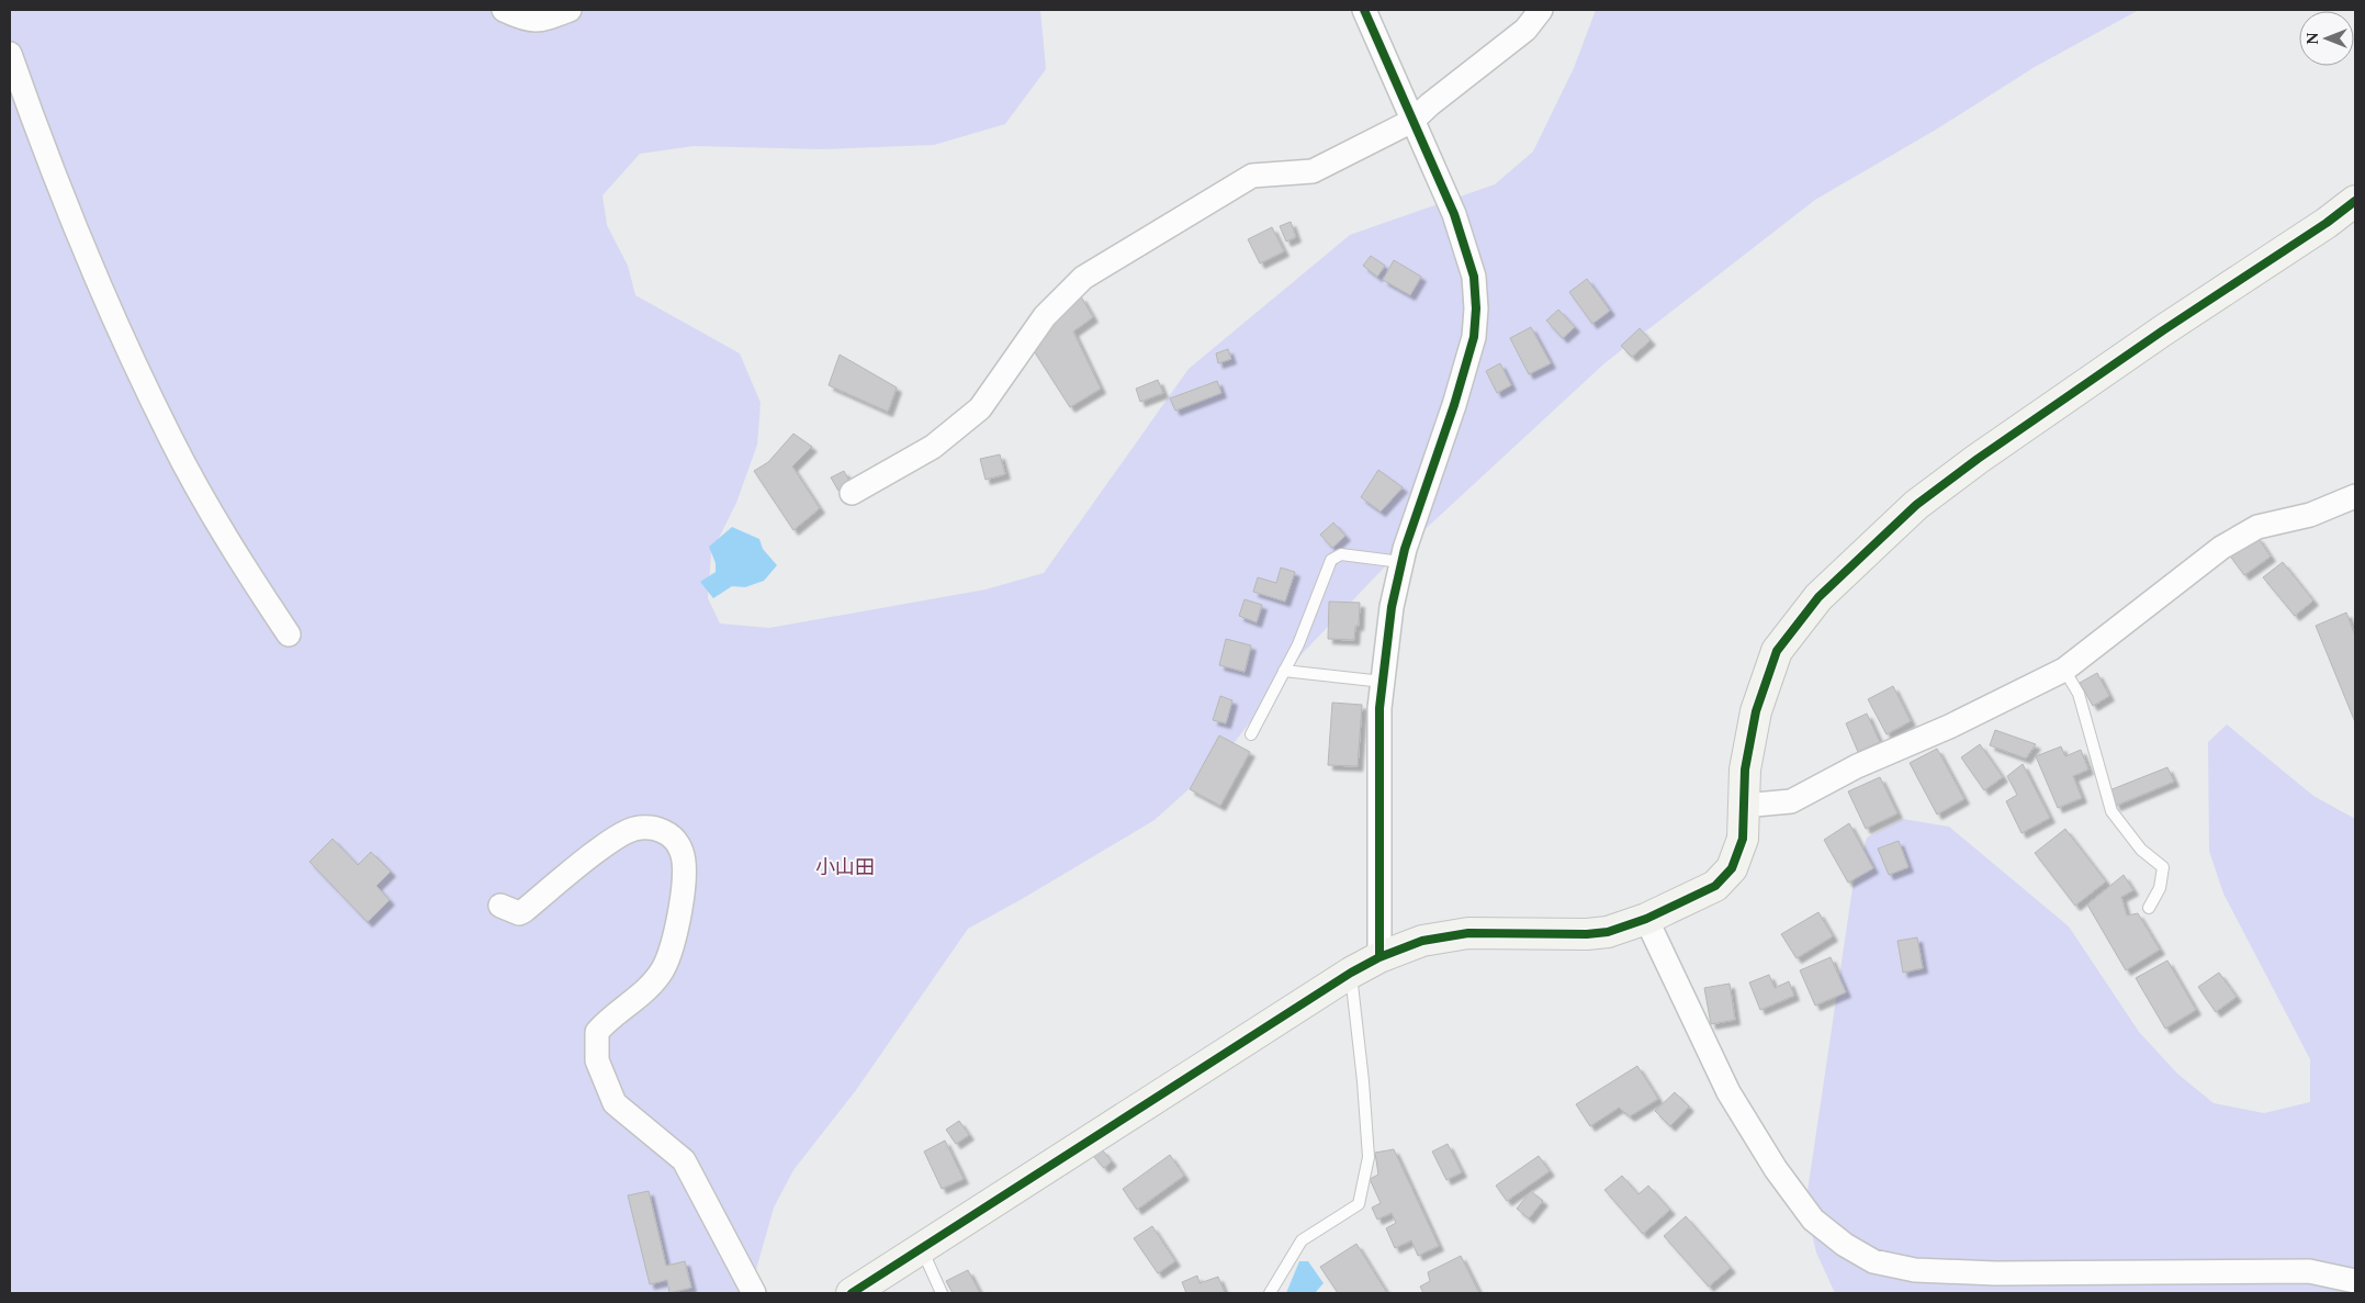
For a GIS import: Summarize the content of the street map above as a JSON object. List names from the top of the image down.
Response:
{
  "districts": ["小山田"],
  "north": "left"
}
